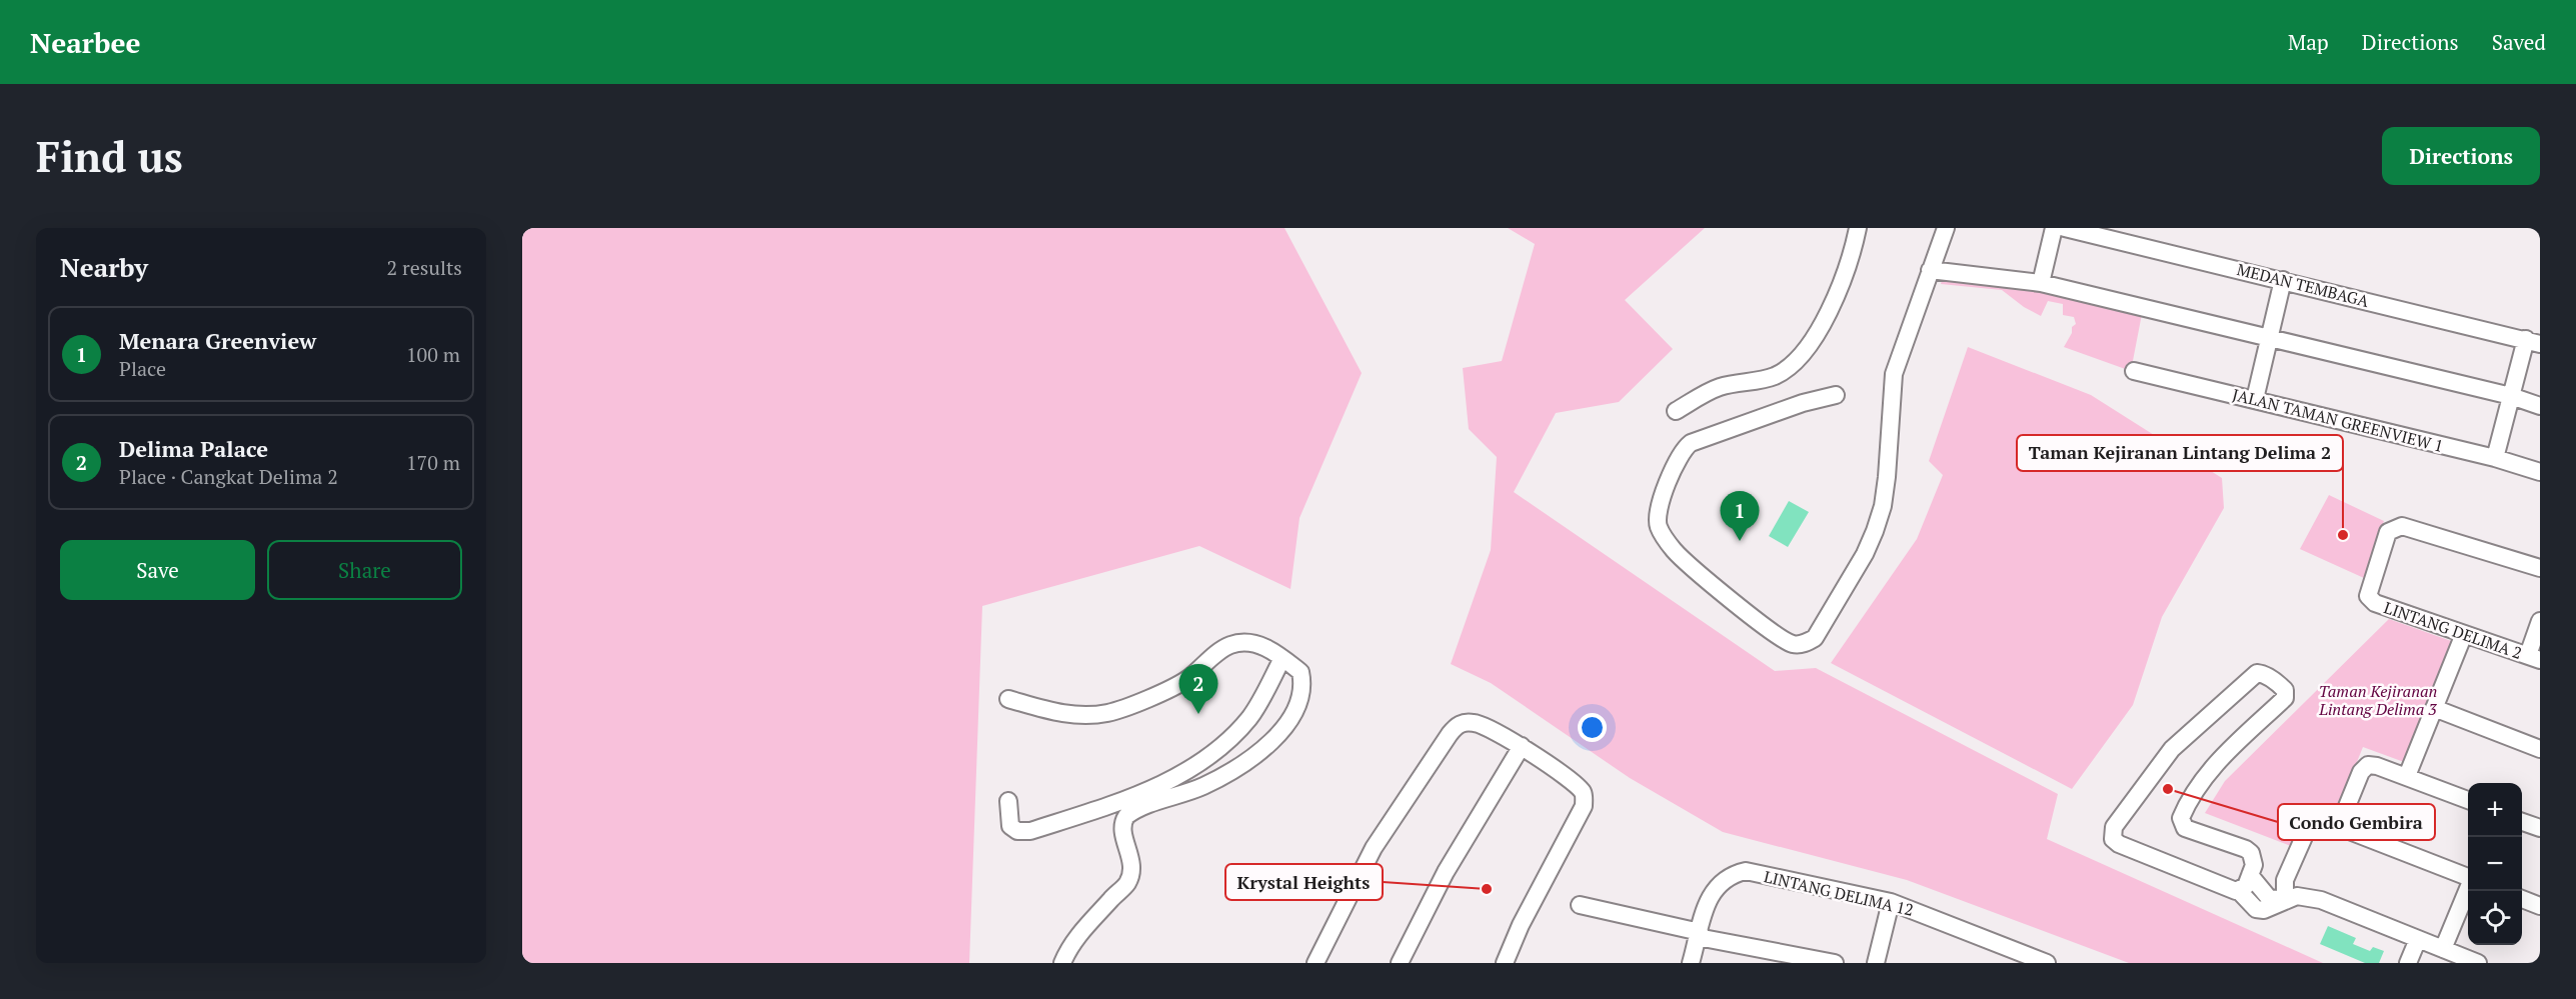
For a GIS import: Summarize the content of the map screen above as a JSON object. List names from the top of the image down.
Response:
{
  "streets": {
    "street": [
      "MEDAN TEMBAGA",
      "JALAN TAMAN GREENVIEW 1",
      "LINTANG DELIMA 2",
      "LINTANG DELIMA 12"
    ]
  },
  "parks": ["Taman Kejiranan Lintang Delima 3"],
  "places": ["Taman Kejiranan Lintang Delima 2", "Condo Gembira", "Krystal Heights"],
  "page": {
    "header": "Nearbee",
    "nav": ["Map", "Directions", "Saved"],
    "buttons": [
      "Directions",
      ["Save", "Share"]
    ],
    "title": "Find us",
    "heading": ["Nearby", "2 results"],
    "list": [
      {
        "mark": "1",
        "name": "Menara Greenview",
        "note": "Place",
        "value": "100 m"
      },
      {
        "mark": "2",
        "name": "Delima Palace",
        "note": "Place · Cangkat Delima 2",
        "value": "170 m"
      }
    ],
    "pins": ["1", "2"],
    "map_buttons": ["+", "−"]
  }
}
